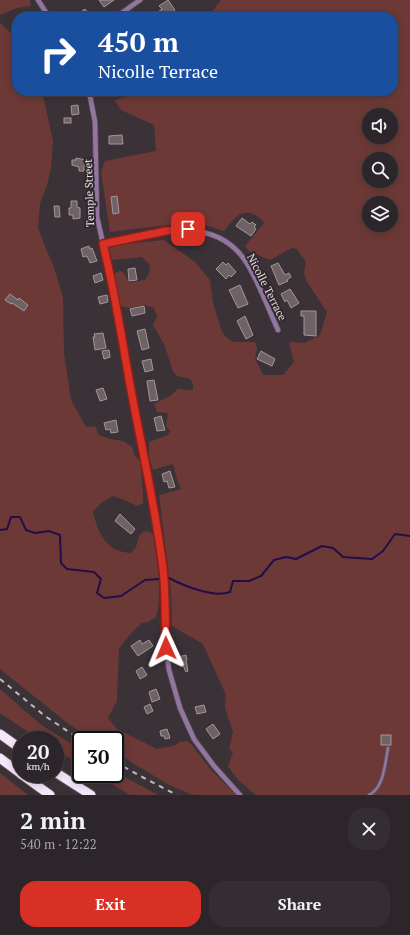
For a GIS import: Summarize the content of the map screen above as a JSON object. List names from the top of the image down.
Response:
{
  "streets": {
    "street": ["Temple Street", "Nicolle Terrace"]
  },
  "crossings": [
    ["Temple Street", "Nicolle Terrace"]
  ],
  "page": {
    "turn": ["450 m", "Nicolle Terrace"],
    "speed": "20 km/h",
    "limit": "30",
    "heading": ["2 min", "540 m · 12:22"],
    "buttons": ["Exit", "Share"]
  }
}
